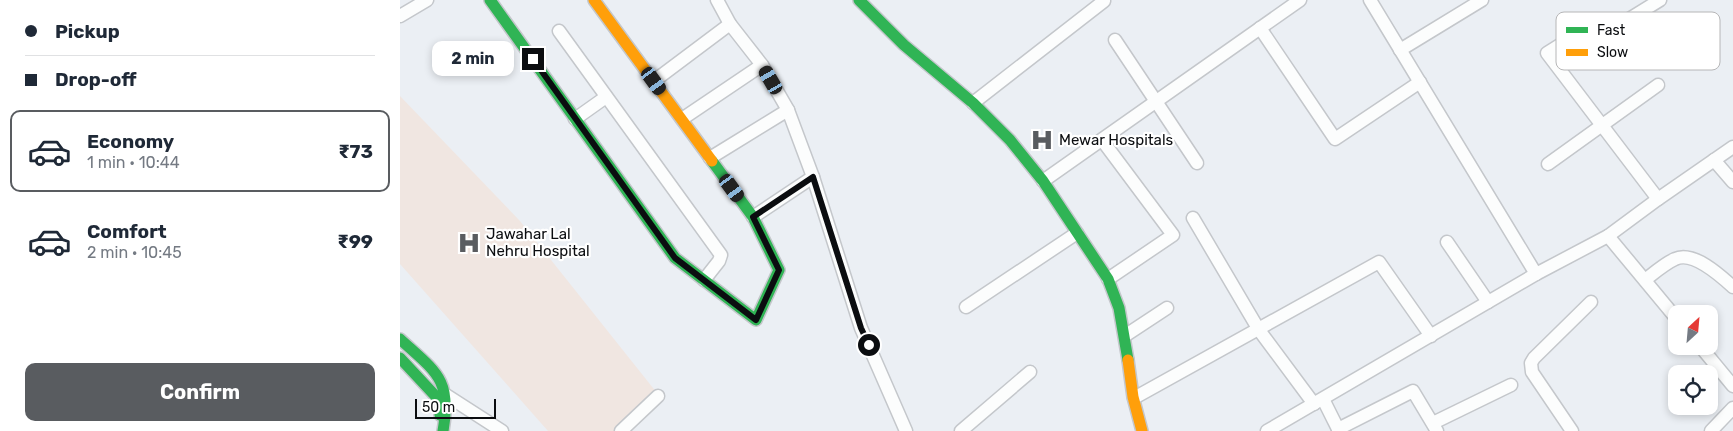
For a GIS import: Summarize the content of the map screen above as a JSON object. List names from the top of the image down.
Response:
{
  "places": {
    "hospital": ["Mewar Hospitals", "Jawahar Lal Nehru Hospital"]
  },
  "legend": ["Fast", "Slow"],
  "scale_bar": "50 m",
  "north": "top right",
  "page": {
    "banner": ["Pickup", "Drop-off"],
    "bubble": "2 min",
    "list": [
      {
        "name": "Economy",
        "note": "1 min · 10:44",
        "value": "₹73"
      },
      {
        "name": "Comfort",
        "note": "2 min · 10:45",
        "value": "₹99"
      }
    ],
    "buttons": "Confirm",
    "scale": "50 m"
  }
}
